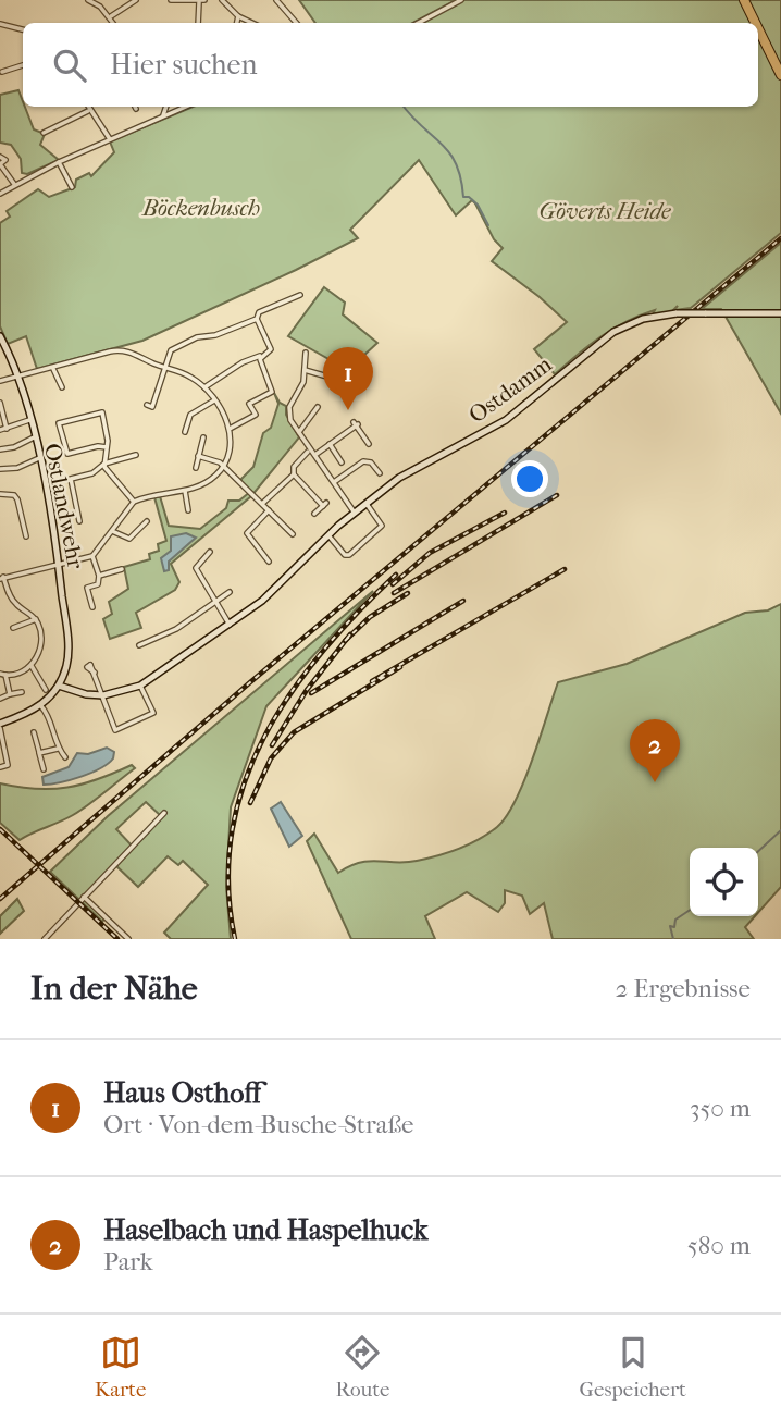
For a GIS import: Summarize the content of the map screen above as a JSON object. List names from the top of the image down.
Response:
{
  "streets": {
    "street": ["Ostdamm", "Ostlandwehr"]
  },
  "crossings": [
    ["Ostdamm", "Ostlandwehr"]
  ],
  "parks": ["Böckenbusch", "Göverts Heide"],
  "page": {
    "search": "Hier suchen",
    "pins": ["1", "2"],
    "heading": ["In der Nähe", "2 Ergebnisse"],
    "list": [
      {
        "mark": "1",
        "name": "Haus Osthoff",
        "note": "Ort · Von-dem-Busche-Straße",
        "value": "350 m"
      },
      {
        "mark": "2",
        "name": "Haselbach und Haspelhuck",
        "note": "Park",
        "value": "580 m"
      }
    ],
    "nav": ["Karte", "Route", "Gespeichert"]
  }
}
